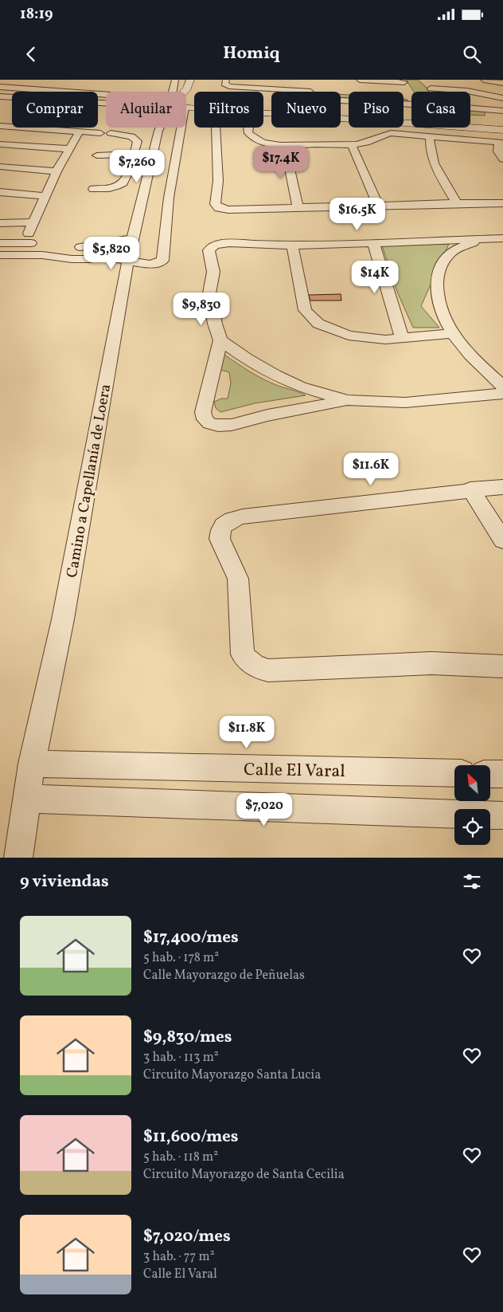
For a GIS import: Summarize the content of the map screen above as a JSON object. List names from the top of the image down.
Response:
{
  "streets": {
    "street": ["Camino a Capellanía de Loera", "Calle El Varal"]
  },
  "crossings": [
    ["Camino a Capellanía de Loera", "Calle El Varal"]
  ],
  "north": "top left",
  "page": {
    "status": "18:19",
    "header": "Homiq",
    "chip": [
      "Comprar",
      "Alquilar",
      "Filtros",
      "Nuevo",
      "Piso",
      "Casa"
    ],
    "price": [
      "$17.4K",
      "$7,260",
      "$16.5K",
      "$5,820",
      "$14K",
      "$9,830",
      "$11.6K",
      "$11.8K",
      "$7,020"
    ],
    "heading": "9 viviendas",
    "list": [
      {
        "name": "$17,400/mes",
        "note": "5 hab. · 178 m² · Calle Mayorazgo de Peñuelas"
      },
      {
        "name": "$9,830/mes",
        "note": "3 hab. · 113 m² · Circuito Mayorazgo Santa Lucía"
      },
      {
        "name": "$11,600/mes",
        "note": "5 hab. · 118 m² · Circuito Mayorazgo de Santa Cecilia"
      },
      {
        "name": "$7,020/mes",
        "note": "3 hab. · 77 m² · Calle El Varal"
      }
    ]
  }
}
